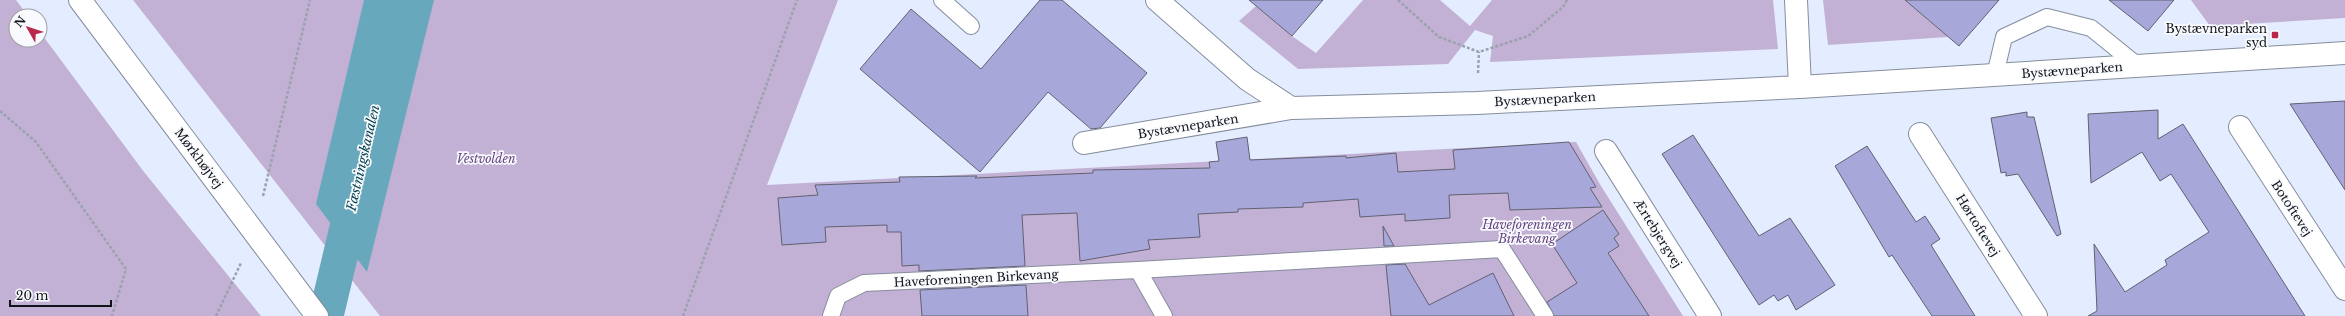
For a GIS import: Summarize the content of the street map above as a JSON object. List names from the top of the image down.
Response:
{
  "streets": {
    "street": [
      "Bystævneparken",
      "Mørkhøjvej",
      "Botoftevej",
      "Hørtoftevej",
      "Ærtebjergvej"
    ],
    "lane": ["Haveforeningen Birkevang"]
  },
  "water": ["Fæstningskanalen"],
  "parks": ["Vestvolden", "Haveforeningen Birkevang"],
  "places": {
    "transit": ["Bystævneparken syd"]
  },
  "scale_bar": "20 m",
  "north": "top left"
}
